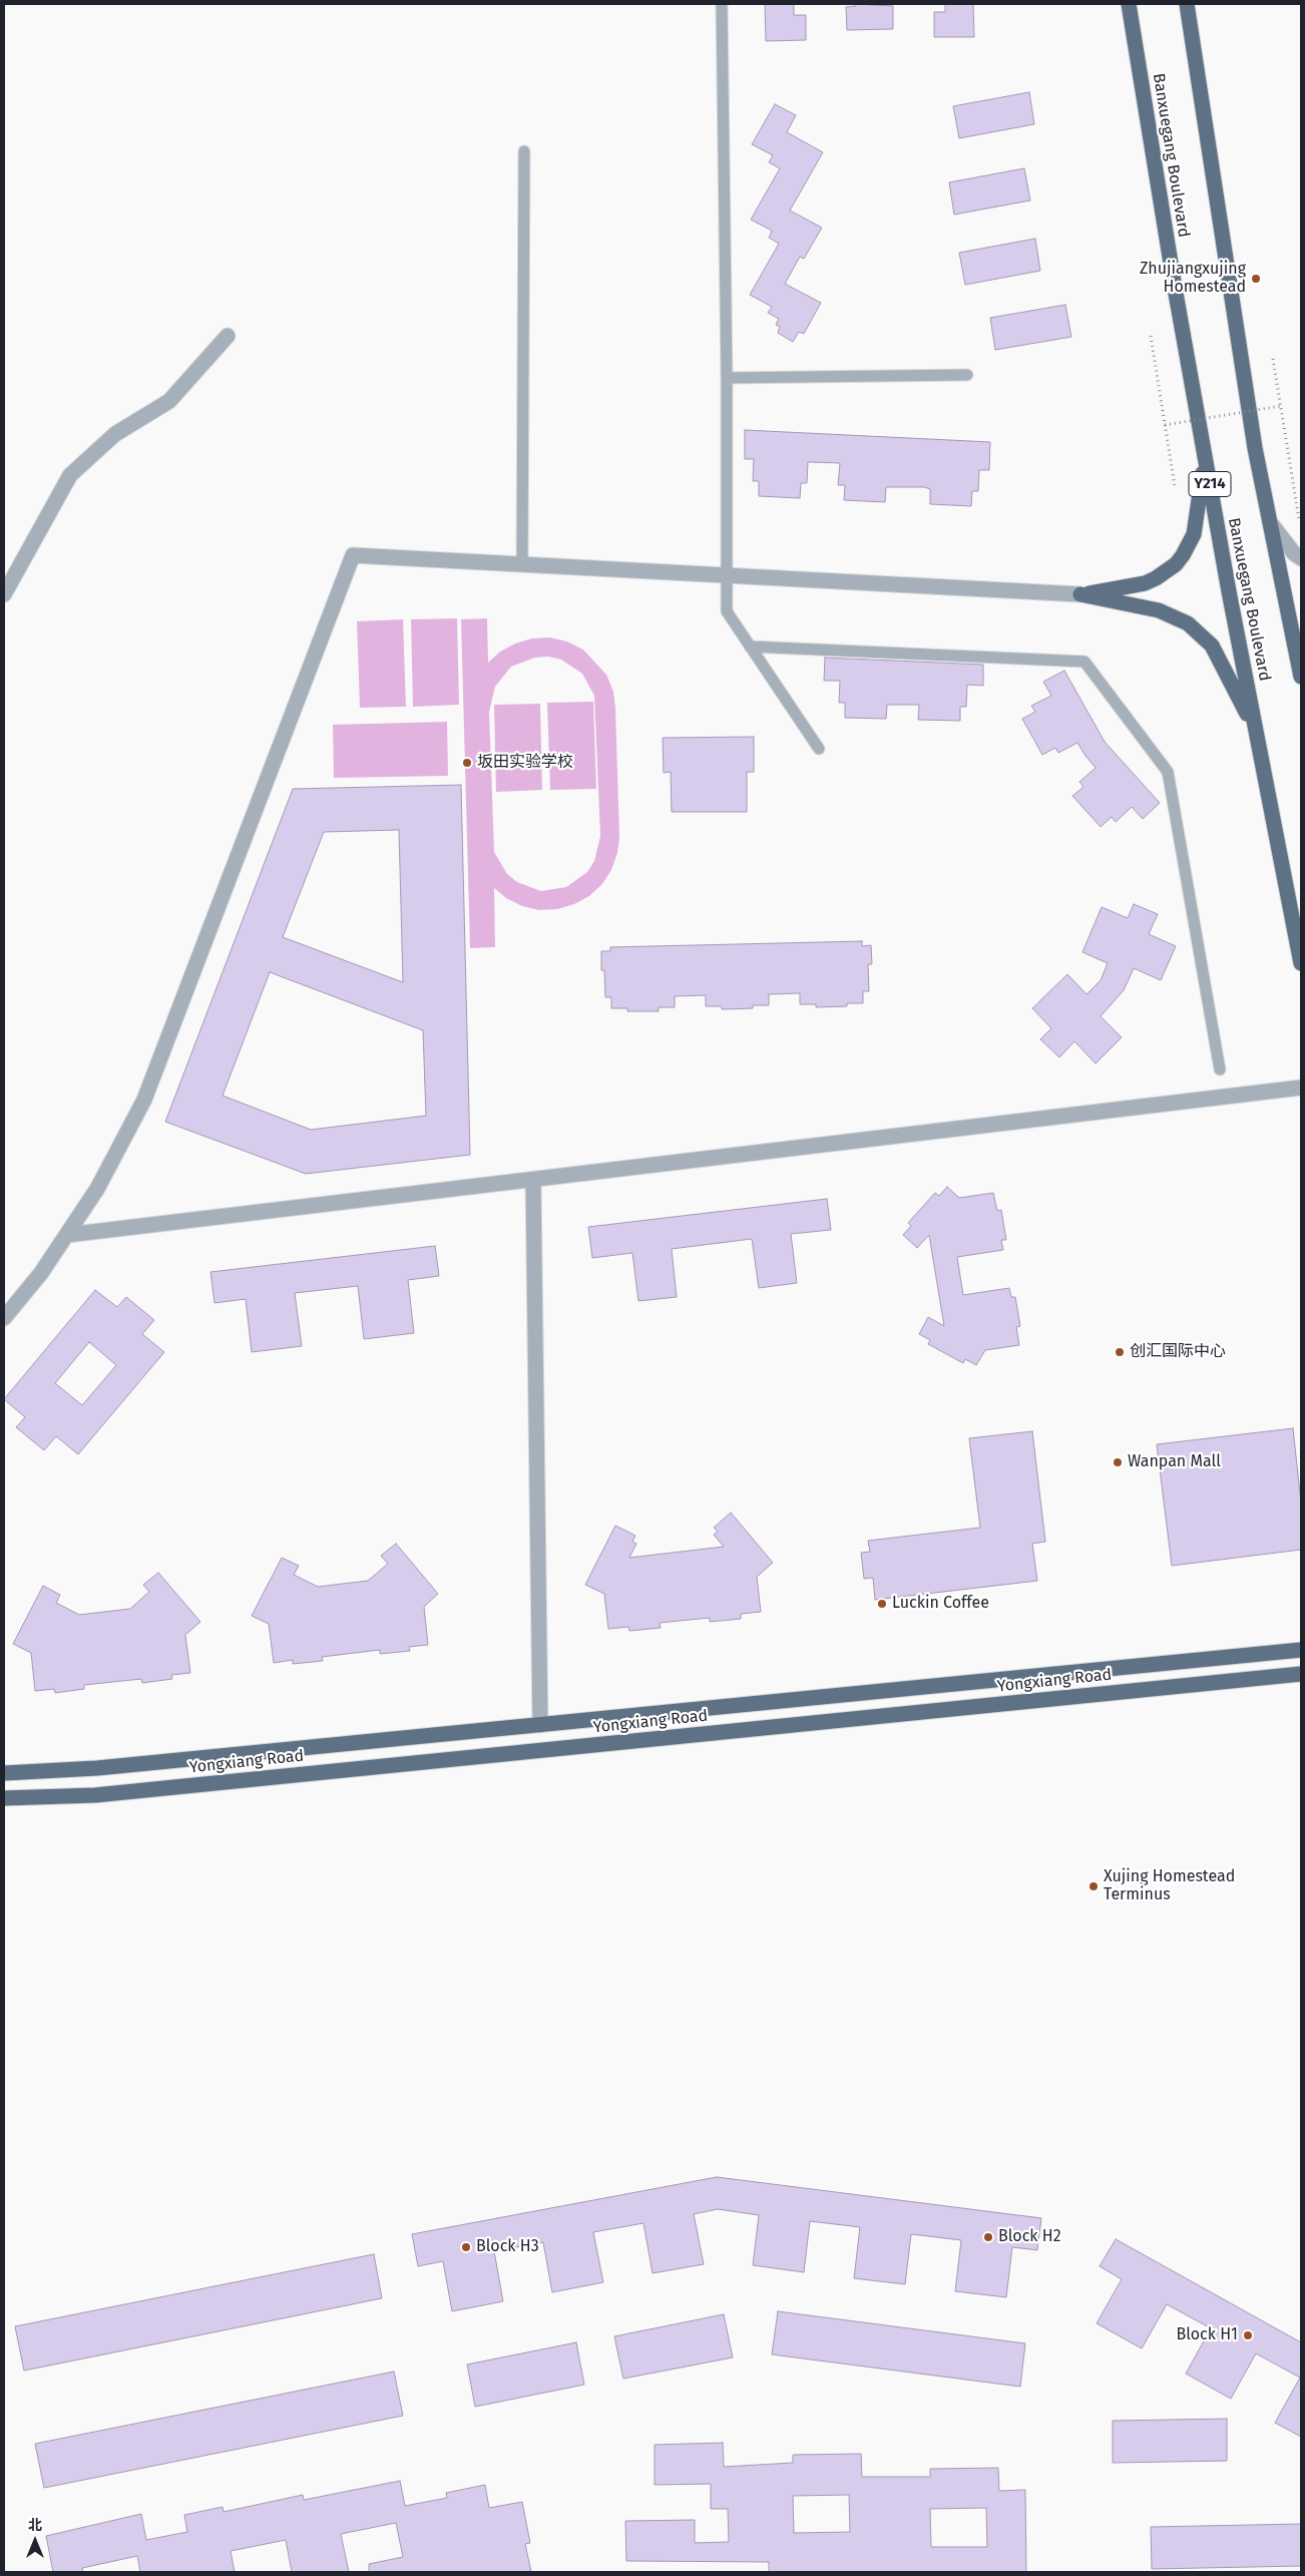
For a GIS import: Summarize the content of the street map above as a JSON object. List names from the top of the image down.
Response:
{
  "streets": {
    "main road": ["Banxuegang Boulevard", "Y214", "Yongxiang Road"]
  },
  "places": [
    "Zhujiangxujing Homestead",
    "坂田实验学校",
    "创汇国际中心",
    "Wanpan Mall",
    "Luckin Coffee",
    "Xujing Homestead Terminus",
    "Block H2",
    "Block H3",
    "Block H1"
  ],
  "north": "top"
}
